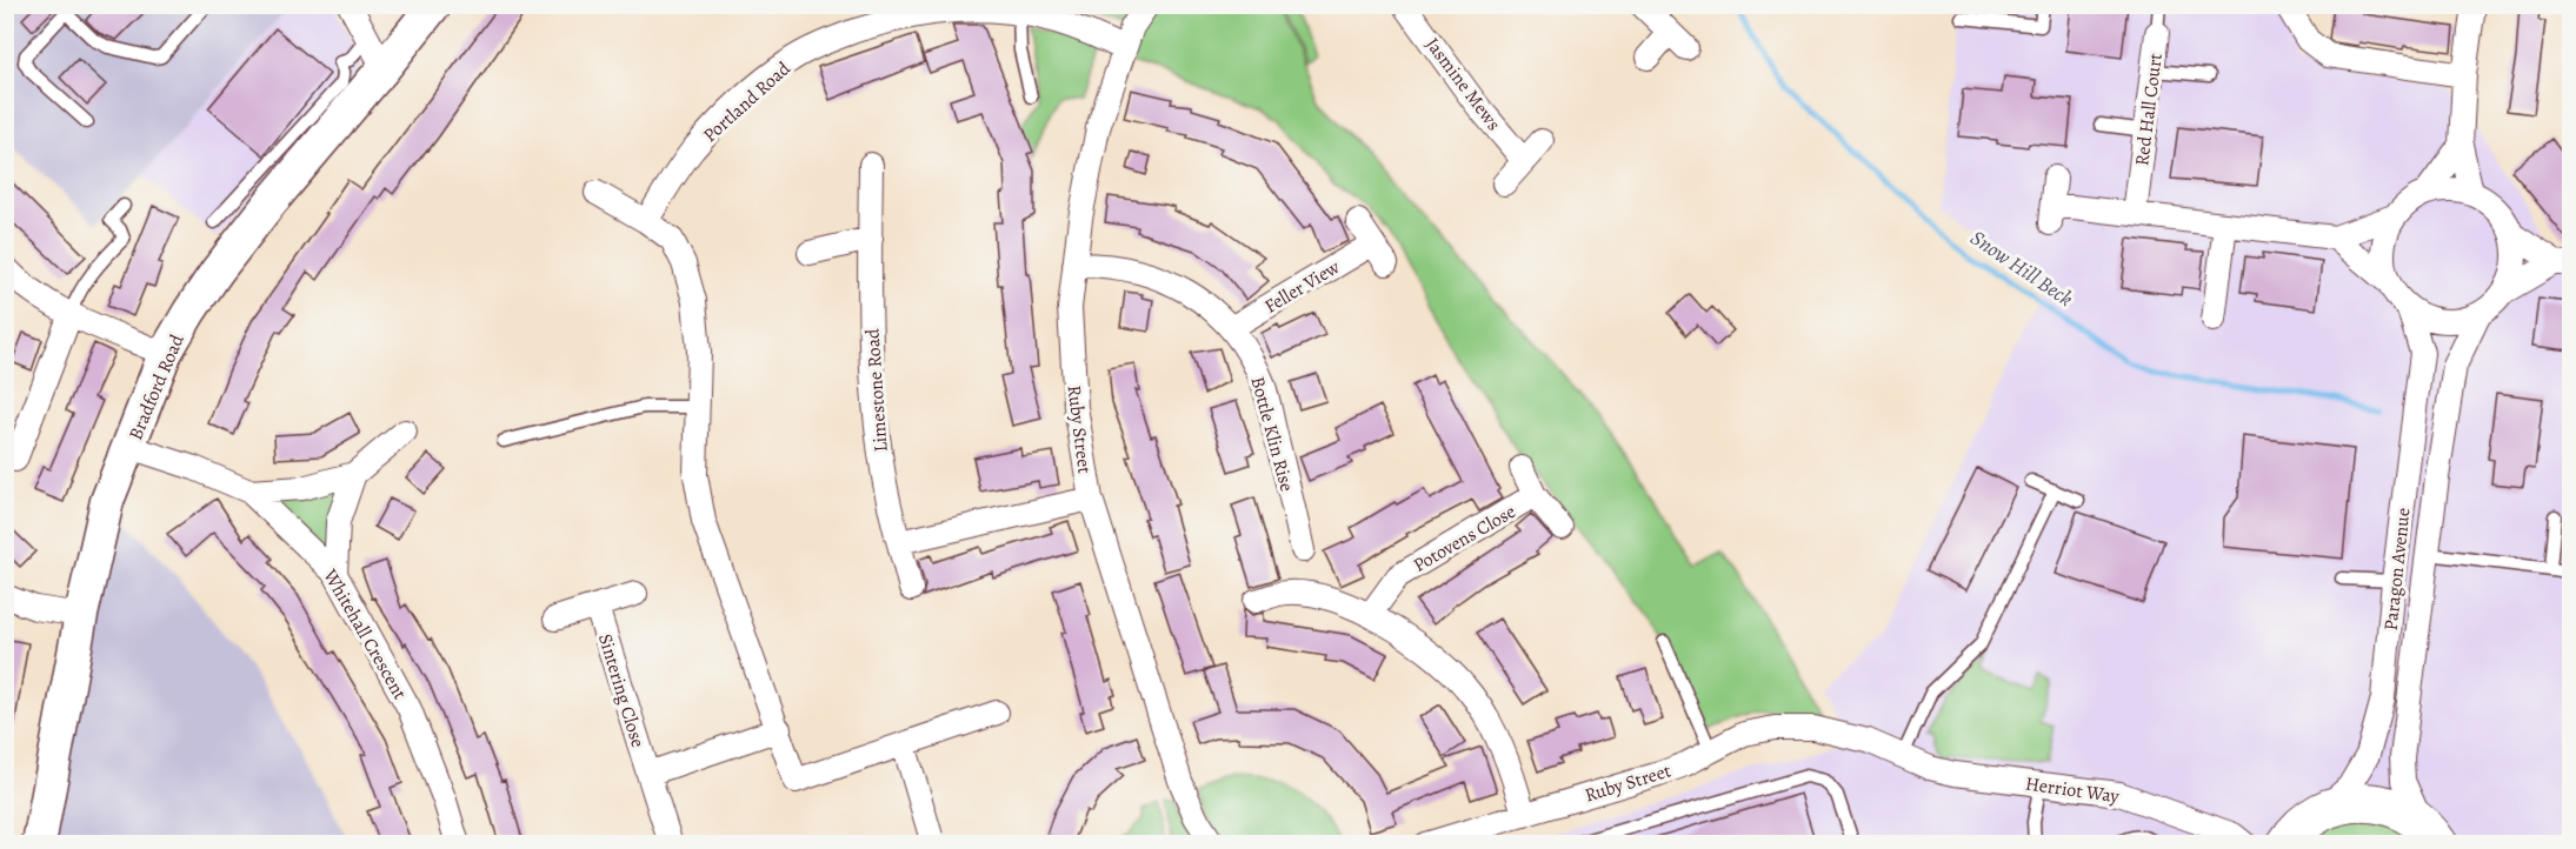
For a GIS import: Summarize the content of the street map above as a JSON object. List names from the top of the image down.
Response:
{
  "streets": {
    "street": [
      "Jasmine Mews",
      "Portland Road",
      "Red Hall Court",
      "Feller View",
      "Bradford Road",
      "Limestone Road",
      "Ruby Street",
      "Bottle Klin Rise",
      "Potovens Close",
      "Paragon Avenue",
      "Whitehall Crescent",
      "Sintering Close",
      "Herriot Way"
    ]
  },
  "crossings": [
    ["Portland Road", "Ruby Street"],
    ["Feller View", "Bottle Klin Rise"],
    ["Bradford Road", "Whitehall Crescent"],
    ["Ruby Street", "Bottle Klin Rise"],
    ["Ruby Street", "Herriot Way"],
    ["Paragon Avenue", "Herriot Way"]
  ],
  "water": ["Snow Hill Beck"]
}
